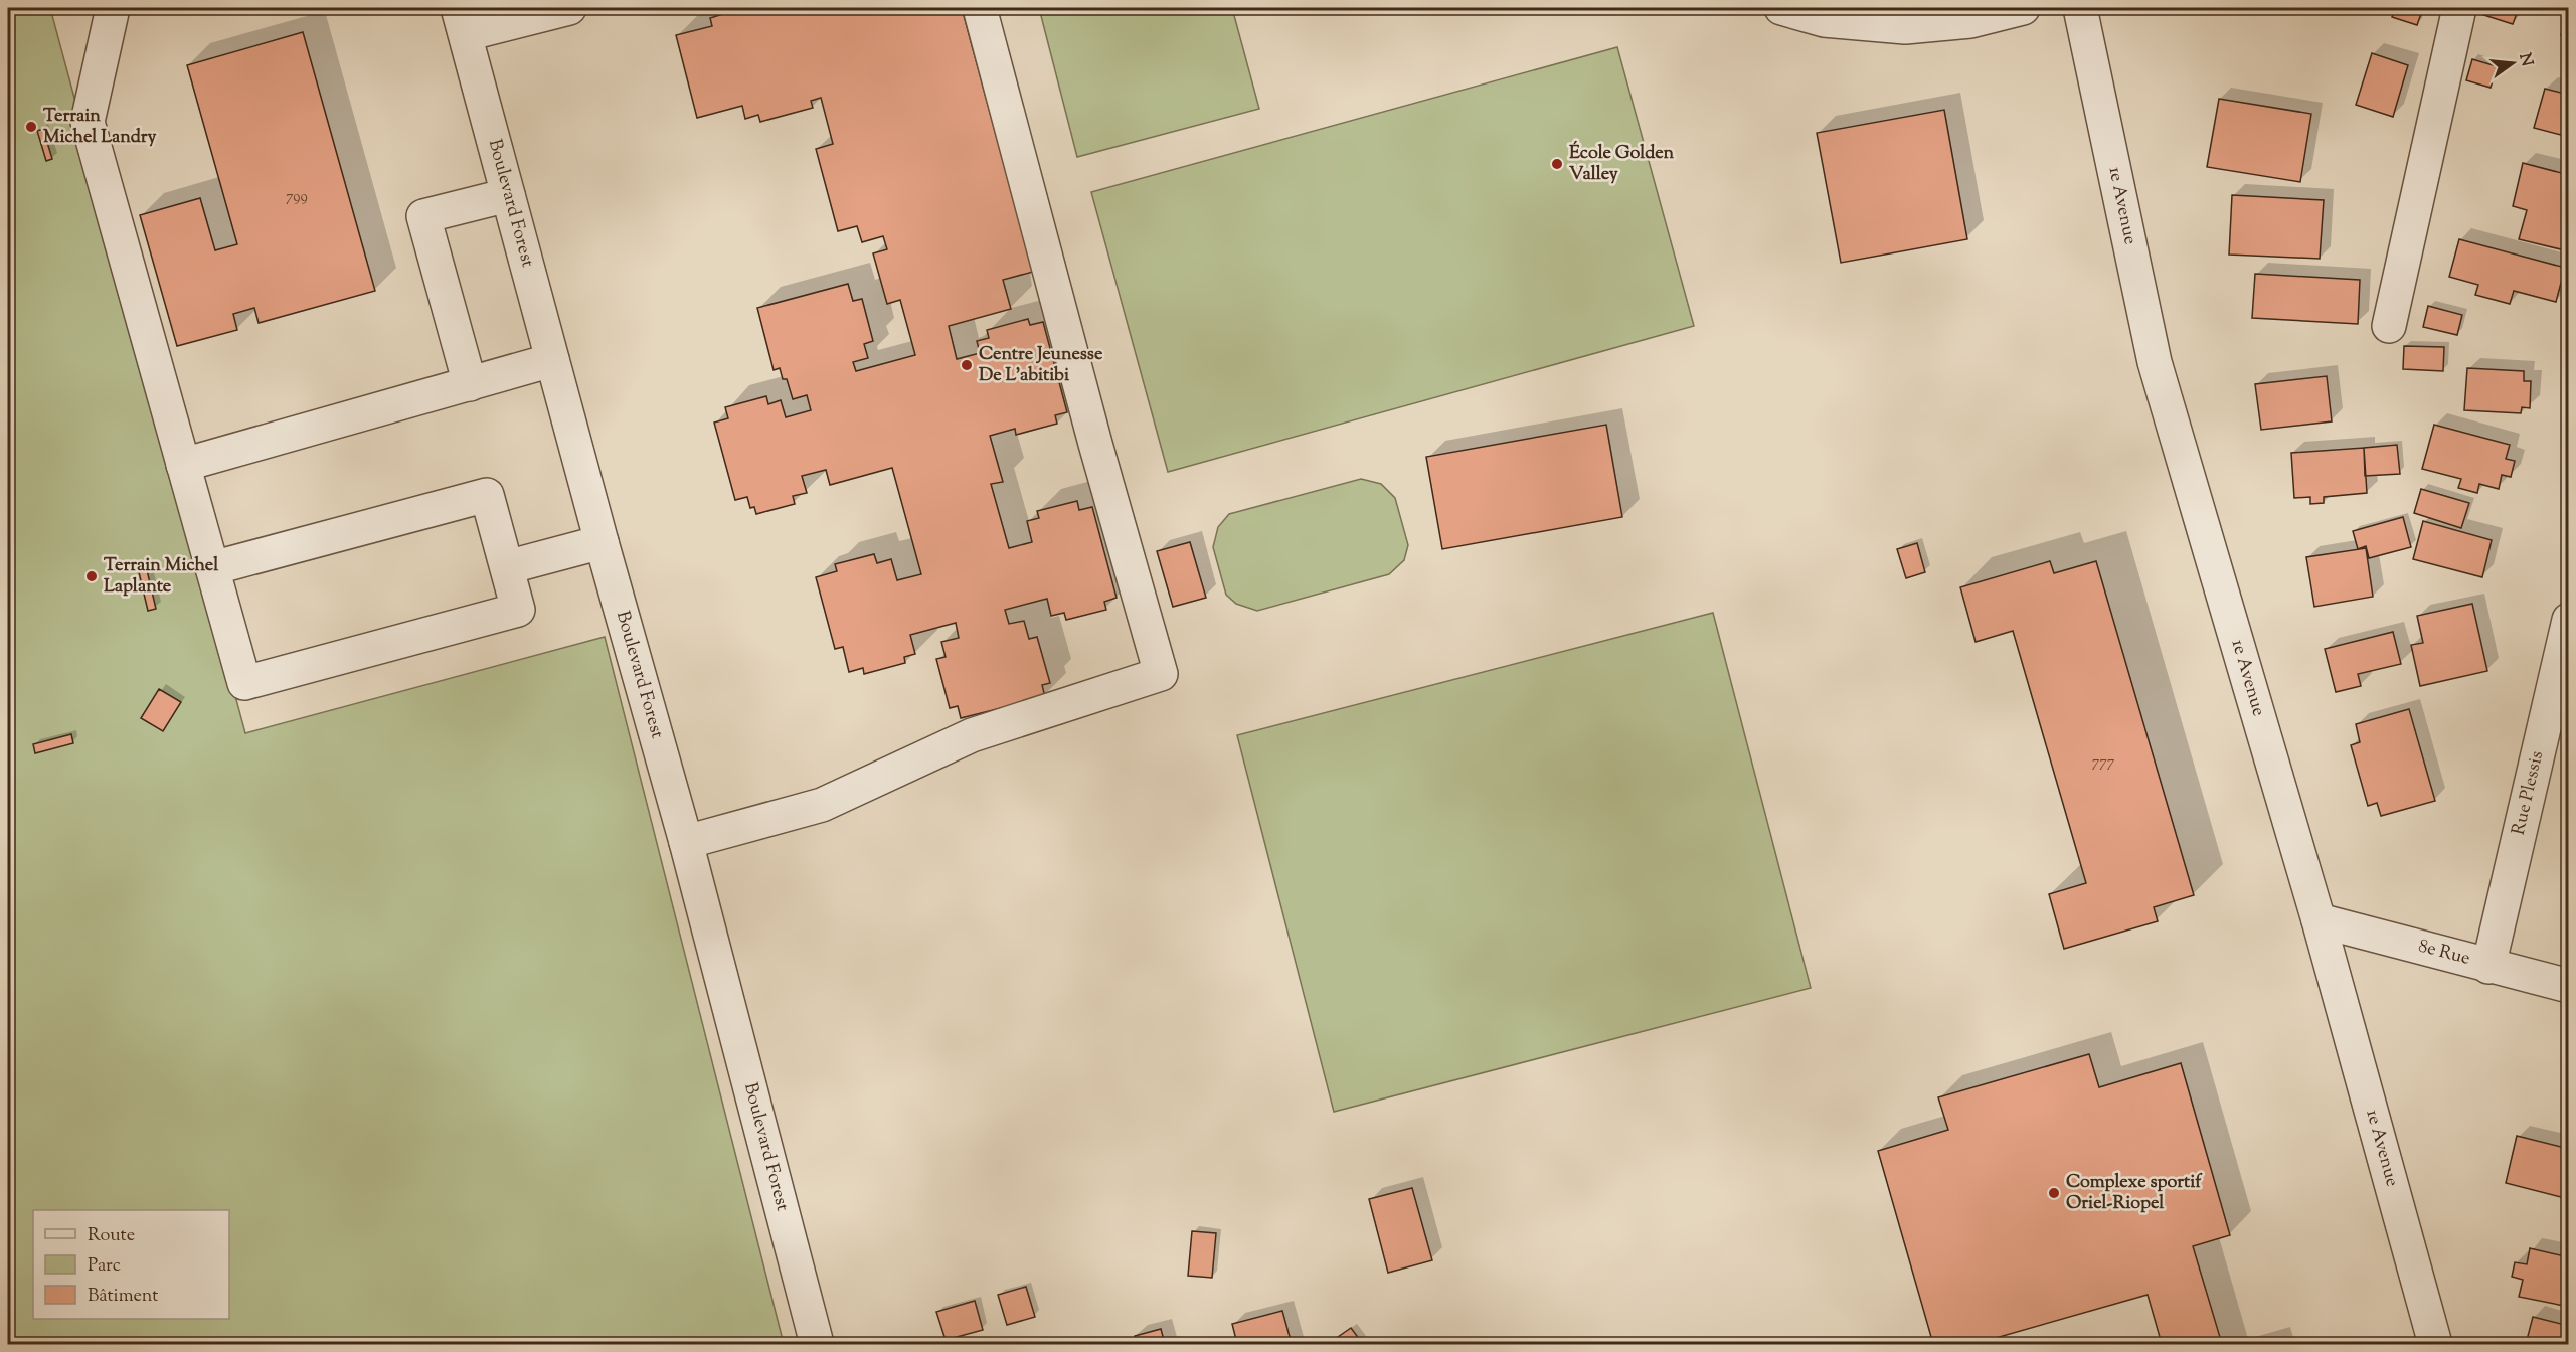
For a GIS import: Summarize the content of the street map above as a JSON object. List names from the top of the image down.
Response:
{
  "streets": {
    "street": [
      "Boulevard Forest",
      "1e Avenue",
      "Rue Plessis",
      "8e Rue"
    ]
  },
  "crossings": [
    ["1e Avenue", "8e Rue"],
    ["Rue Plessis", "8e Rue"]
  ],
  "places": [
    "Terrain Michel Landry",
    "École Golden Valley",
    "Centre Jeunesse De L'abitibi",
    "Terrain Michel Laplante",
    "Complexe sportif Oriel-Riopel"
  ],
  "house_numbers": ["799", "777"],
  "legend": ["Route", "Parc", "Bâtiment"],
  "north": "right"
}
